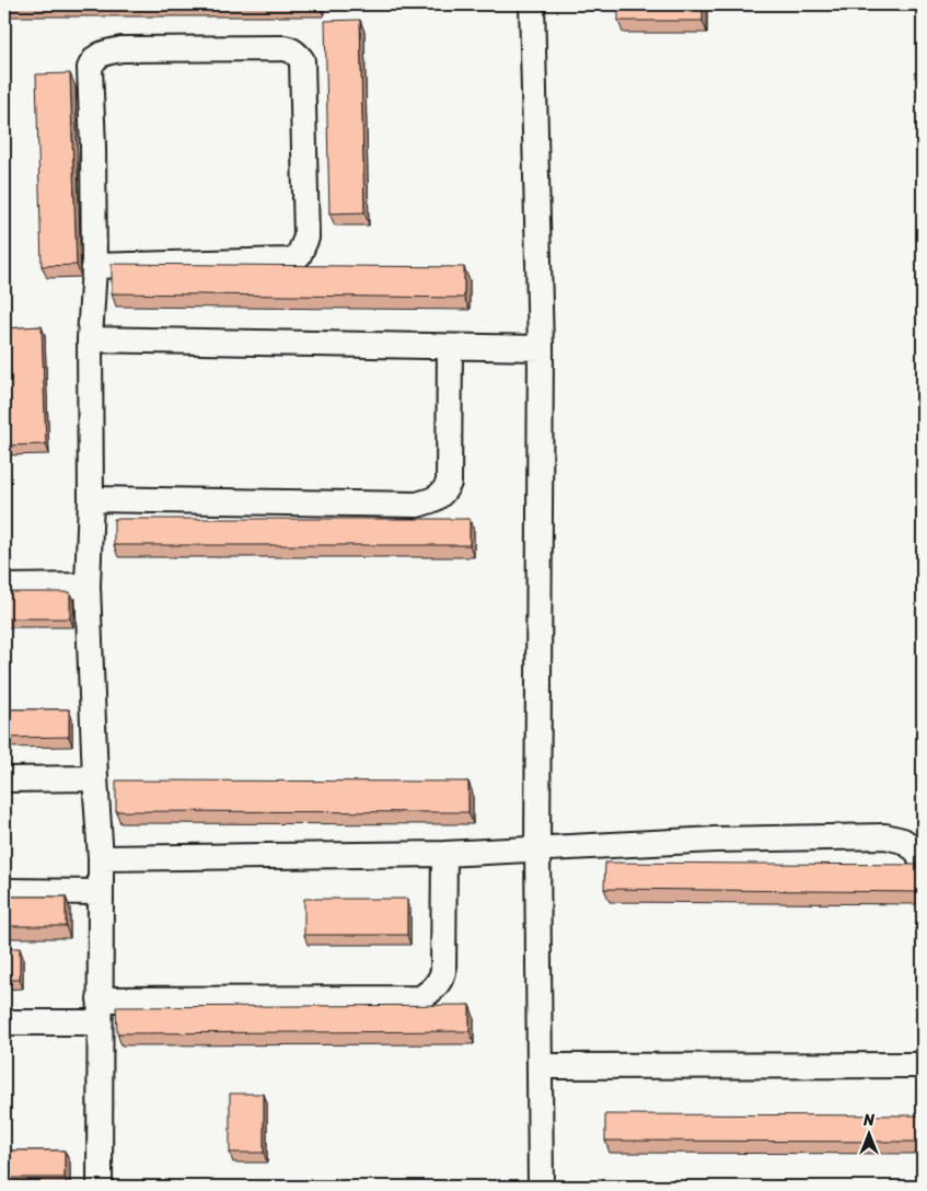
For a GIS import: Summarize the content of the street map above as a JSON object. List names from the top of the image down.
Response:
{
  "north": "top"
}
